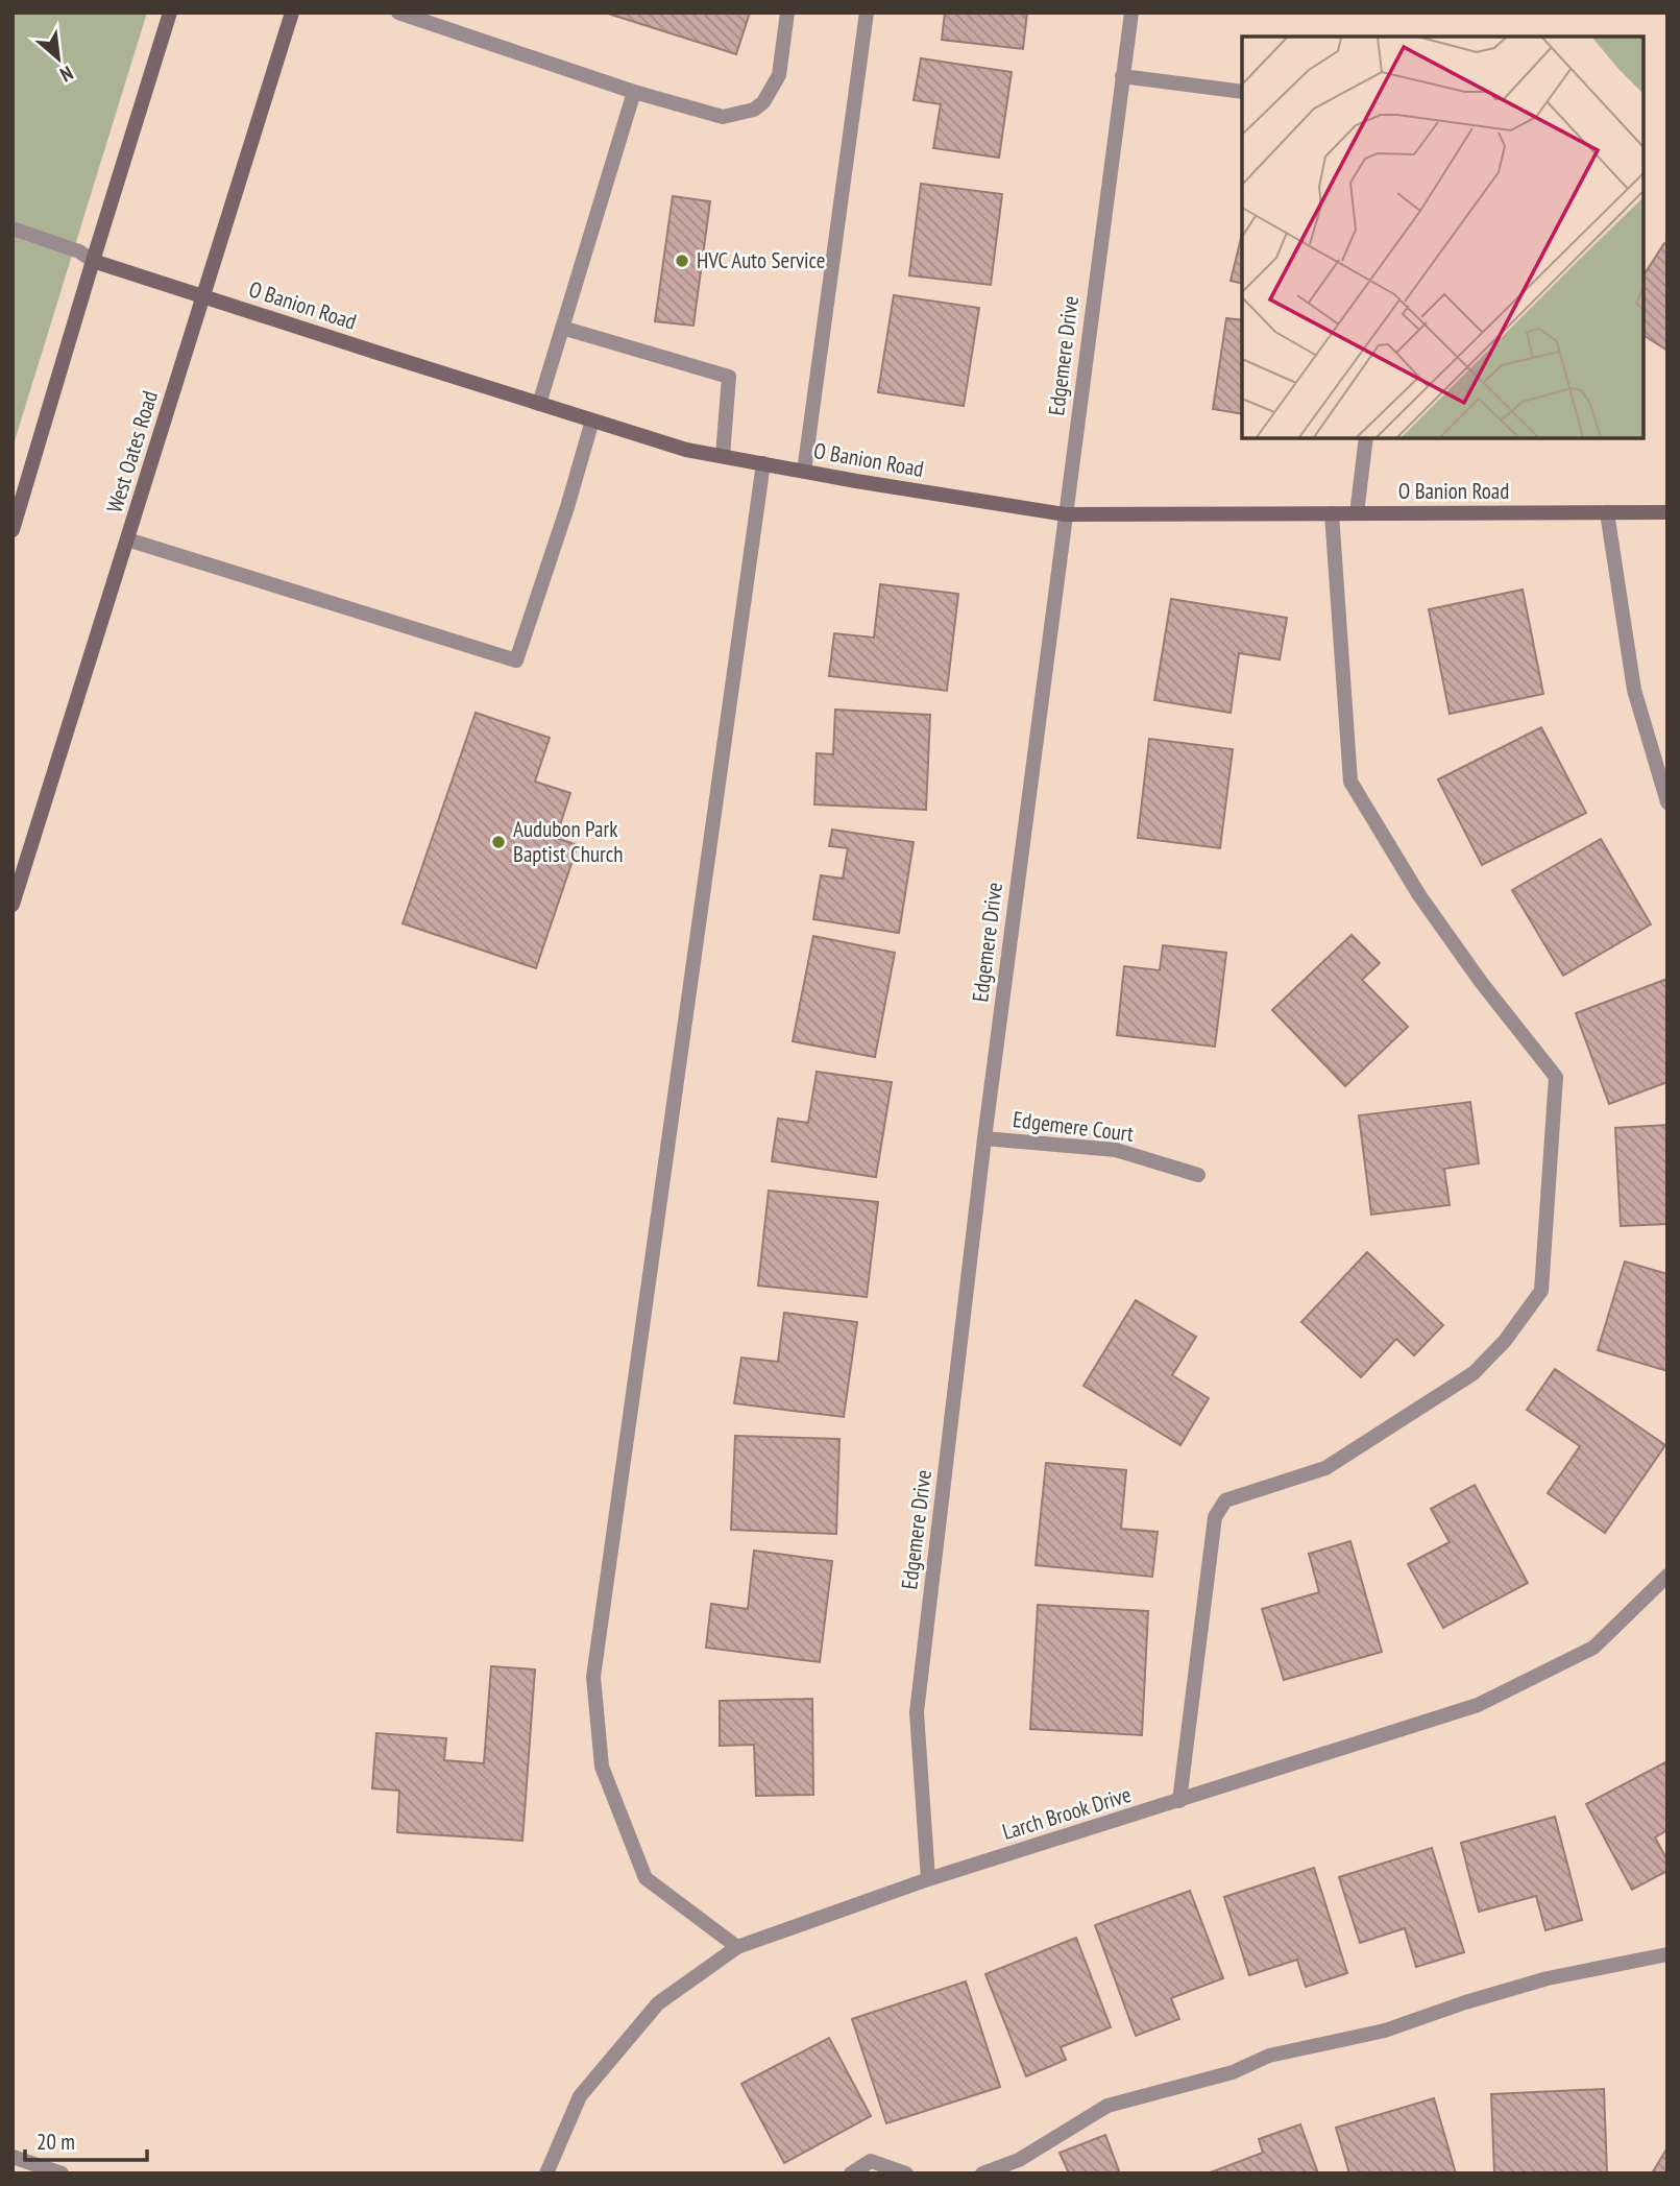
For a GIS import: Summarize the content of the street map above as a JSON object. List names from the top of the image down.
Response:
{
  "streets": {
    "street": [
      "O Banion Road",
      "Edgemere Drive",
      "West Oates Road",
      "Edgemere Court",
      "Larch Brook Drive"
    ]
  },
  "crossings": [
    ["O Banion Road", "Edgemere Drive"],
    ["O Banion Road", "West Oates Road"],
    ["Edgemere Drive", "Edgemere Court"],
    ["Edgemere Drive", "Larch Brook Drive"]
  ],
  "places": ["HVC Auto Service", "Audubon Park Baptist Church"],
  "scale_bar": "20 m",
  "north": "bottom right"
}
